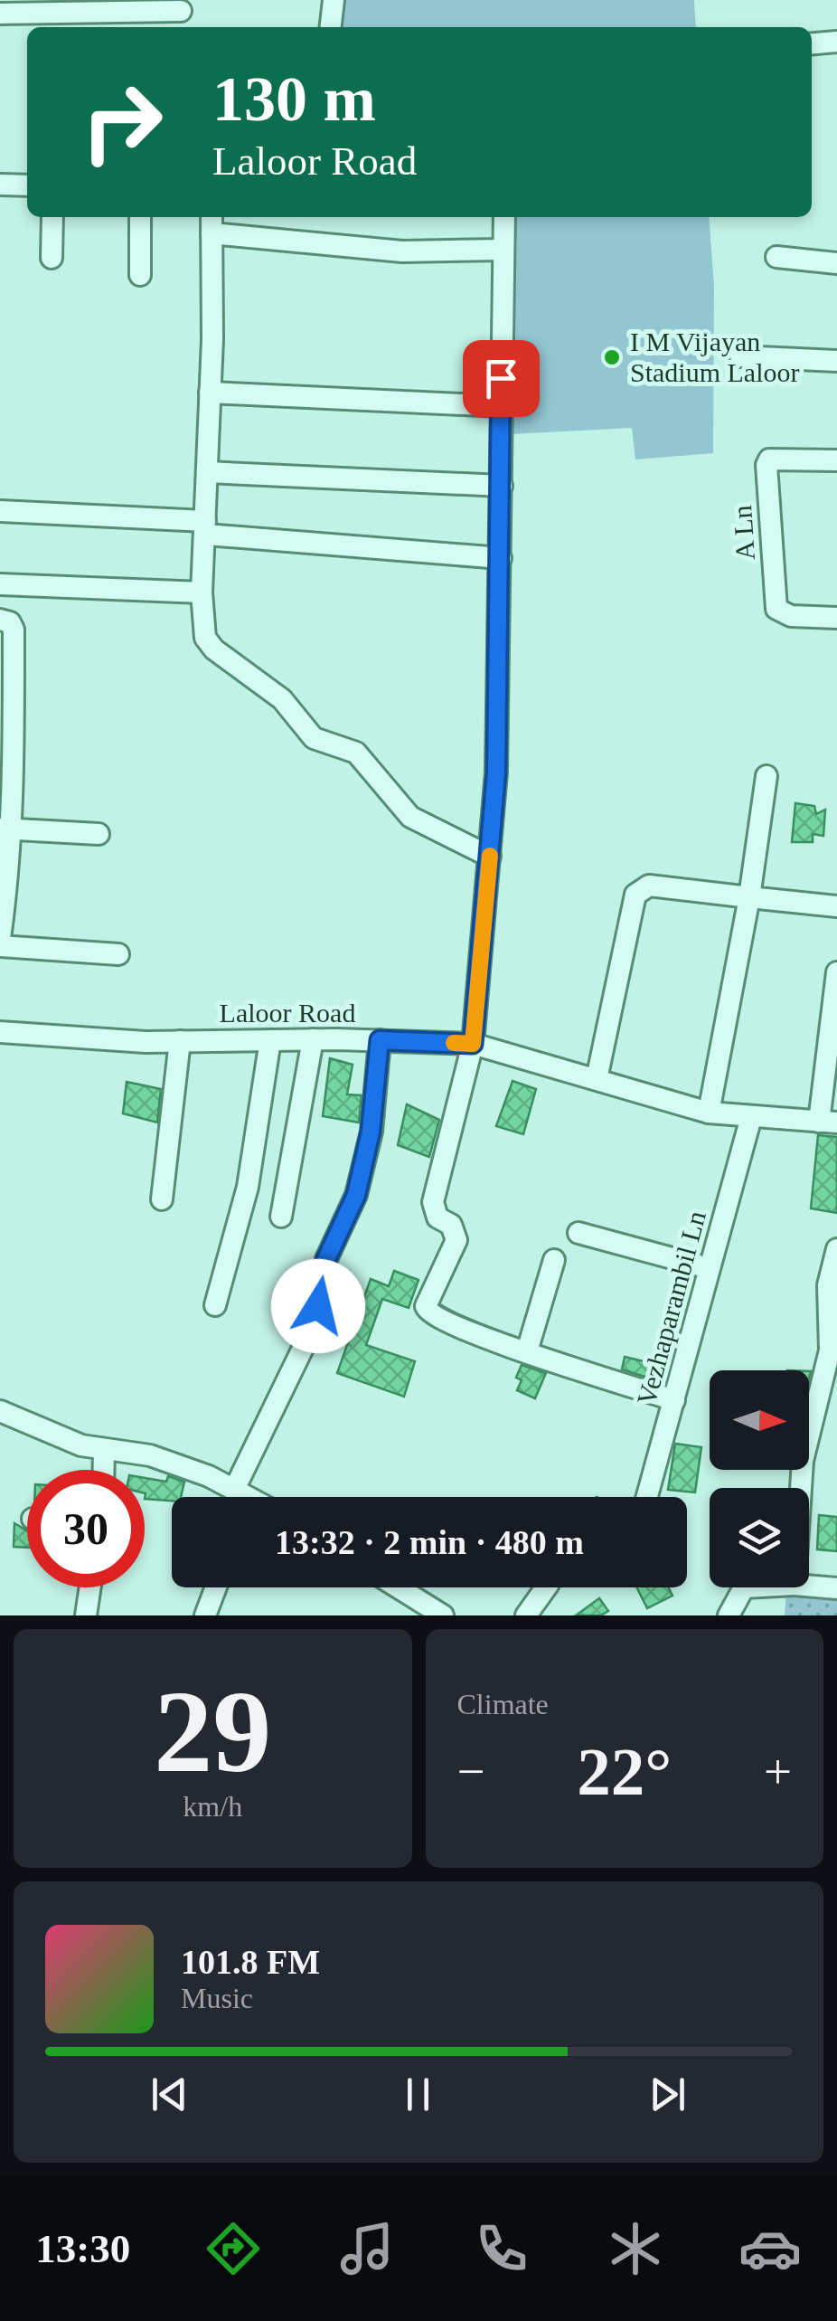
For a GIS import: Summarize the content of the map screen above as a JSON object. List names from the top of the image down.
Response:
{
  "streets": {
    "street": ["A Ln", "Laloor Road", "Vezhaparambil Ln"]
  },
  "crossings": [
    ["Laloor Road", "Vezhaparambil Ln"]
  ],
  "places": ["I M Vijayan Stadium Laloor"],
  "north": "right",
  "page": {
    "turn": ["130 m", "Laloor Road"],
    "limit": "30",
    "trip": "13:32 · 2 min · 480 m",
    "tile": [
      ["29", "km/h"],
      "Climate"
    ],
    "heat": ["−", "22°", "+"],
    "song": ["101.8 FM", "Music"],
    "tabs": "13:30"
  }
}
